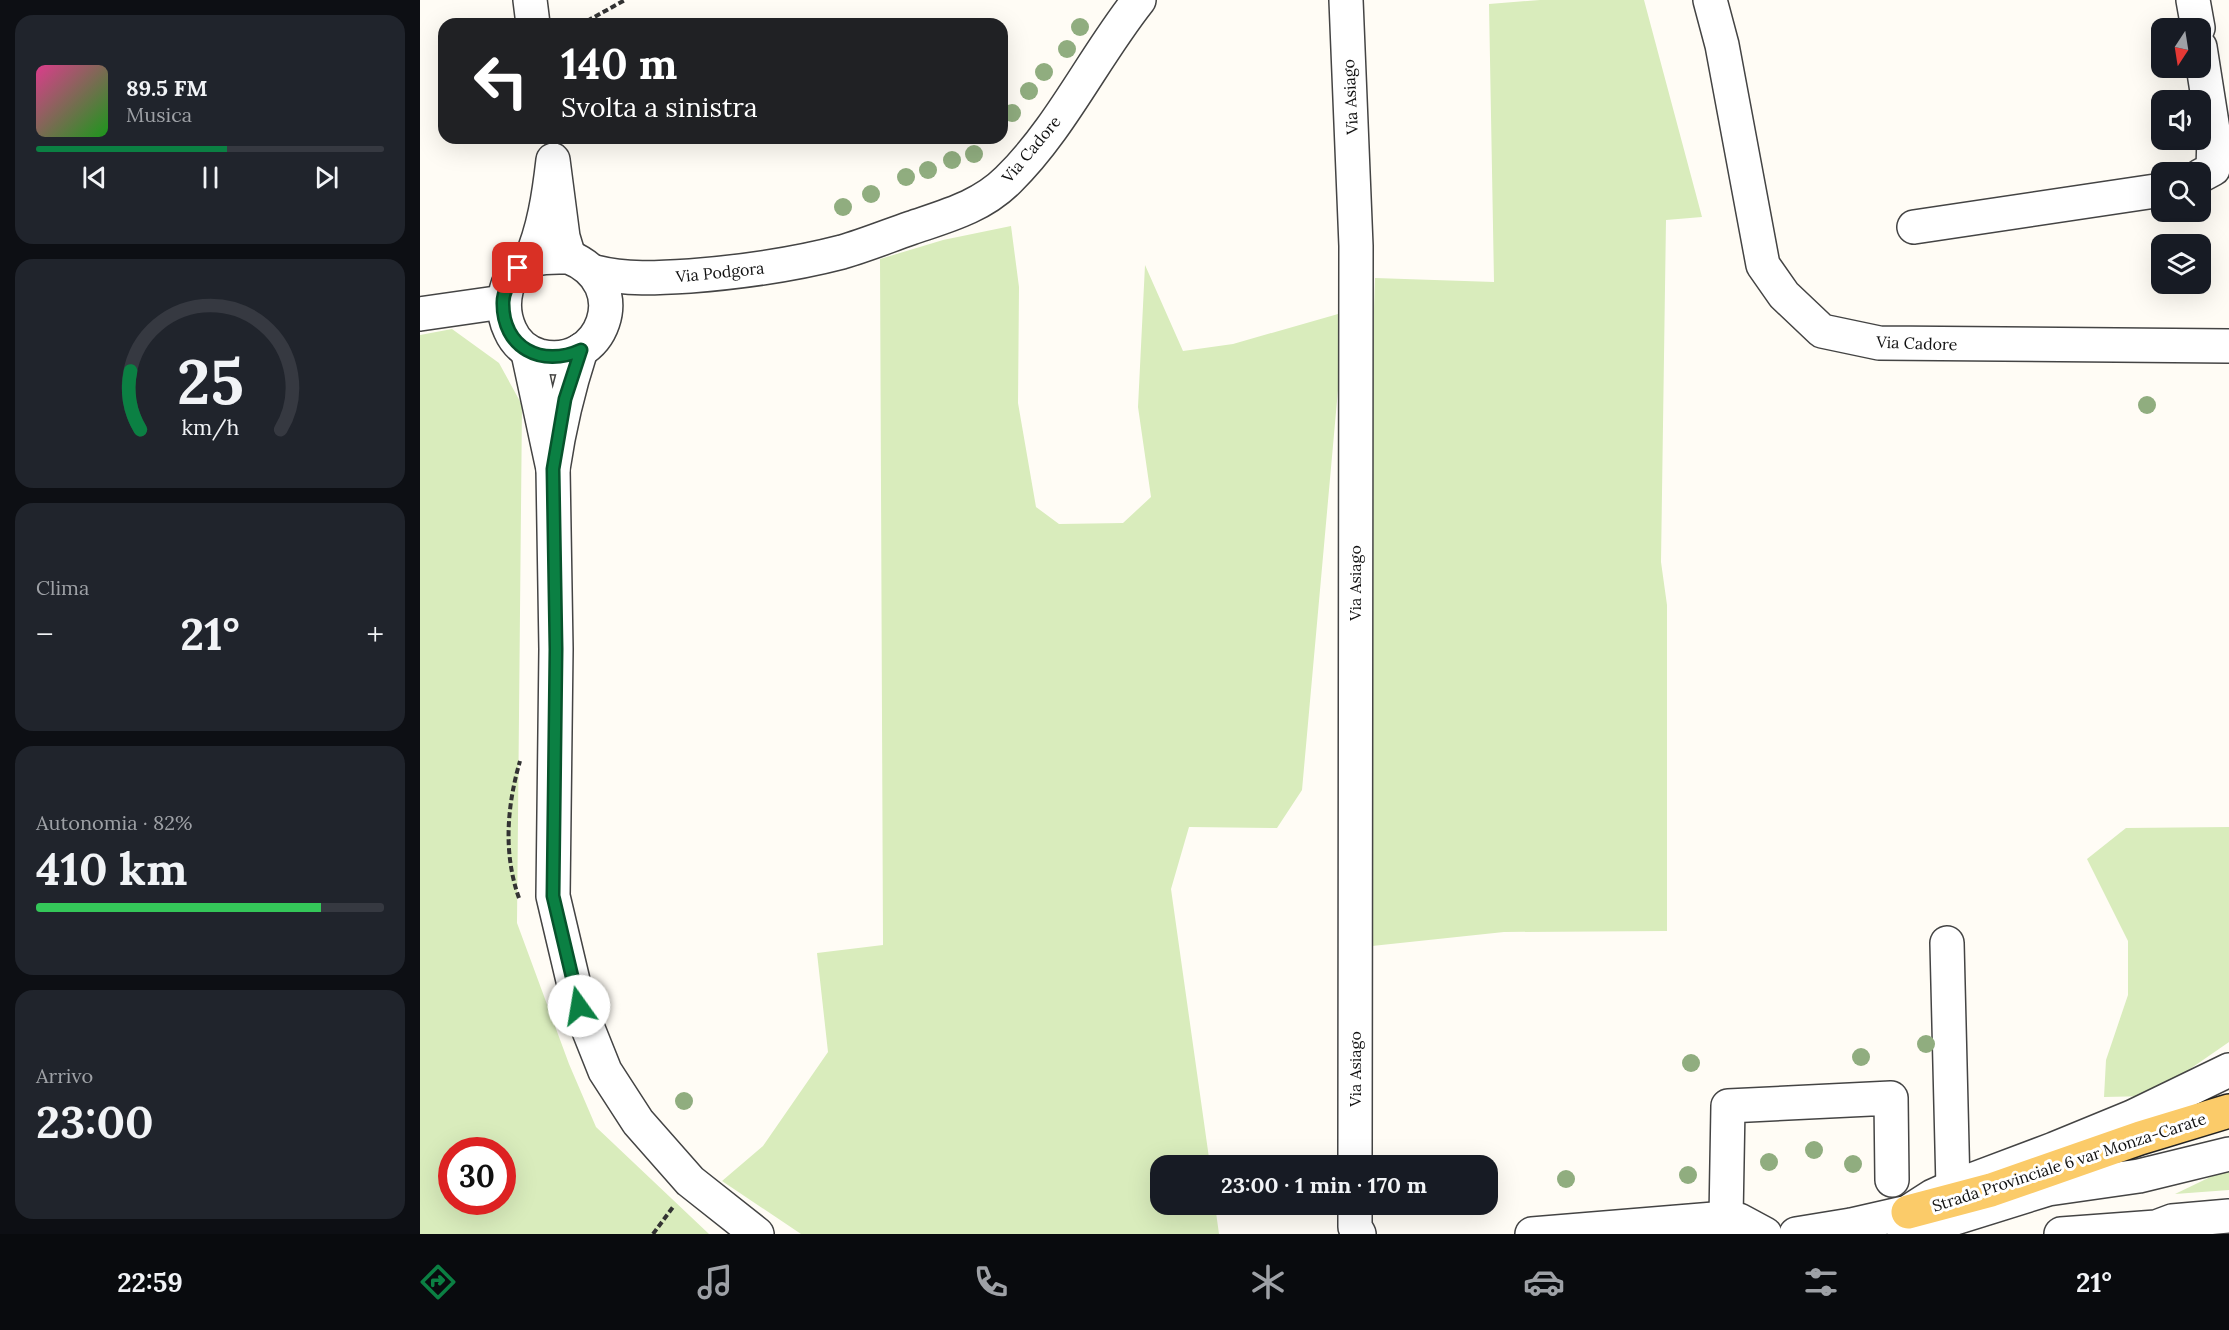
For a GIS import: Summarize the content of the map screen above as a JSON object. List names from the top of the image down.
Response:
{
  "streets": {
    "main road": ["Strada Provinciale 6 var Monza-Carate"],
    "street": ["Via Asiago", "Via Cadore", "Via Podgora"]
  },
  "crossings": [
    ["Via Cadore", "Via Podgora"]
  ],
  "north": "bottom",
  "page": {
    "turn": ["140 m", "Svolta a sinistra"],
    "song": ["89.5 FM", "Musica"],
    "tile": [
      "Clima",
      ["Autonomia · 82%", "410 km"],
      ["Arrivo", "23:00"]
    ],
    "heat": ["−", "21°", "+"],
    "limit": "30",
    "trip": "23:00 · 1 min · 170 m",
    "tabs": ["22:59", "21°"],
    "gauge": ["25", "km/h"]
  }
}
